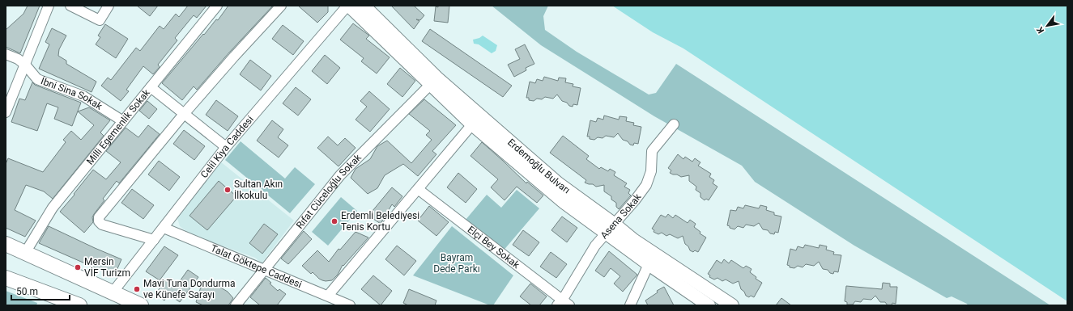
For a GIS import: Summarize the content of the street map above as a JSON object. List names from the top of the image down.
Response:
{
  "streets": {
    "main road": ["Erdemoğlu Bulvarı"],
    "street": [
      "İbni Sina Sokak",
      "Milli Egemenlik Sokak",
      "Celil Kiya Caddesi",
      "Rıfat Cüceloğlu Sokak",
      "Asena Sokak",
      "Elçi Bey Sokak",
      "Talat Göktepe Caddesi"
    ]
  },
  "crossings": [
    ["İbni Sina Sokak", "Milli Egemenlik Sokak"],
    ["Celil Kiya Caddesi", "Erdemoğlu Bulvarı"],
    ["Celil Kiya Caddesi", "Talat Göktepe Caddesi"],
    ["Erdemoğlu Bulvarı", "Rıfat Cüceloğlu Sokak"],
    ["Erdemoğlu Bulvarı", "Asena Sokak"],
    ["Rıfat Cüceloğlu Sokak", "Talat Göktepe Caddesi"],
    ["Asena Sokak", "Elçi Bey Sokak"]
  ],
  "parks": ["Bayram Dede Parkı"],
  "places": [
    "Sultan Akın İlkokulu",
    "Erdemli Belediyesi Tenis Kortu",
    "Mersin VİF Turizm",
    "Mavi Tuna Dondurma ve Künefe Sarayı"
  ],
  "scale_bar": "50 m",
  "north": "bottom left"
}
